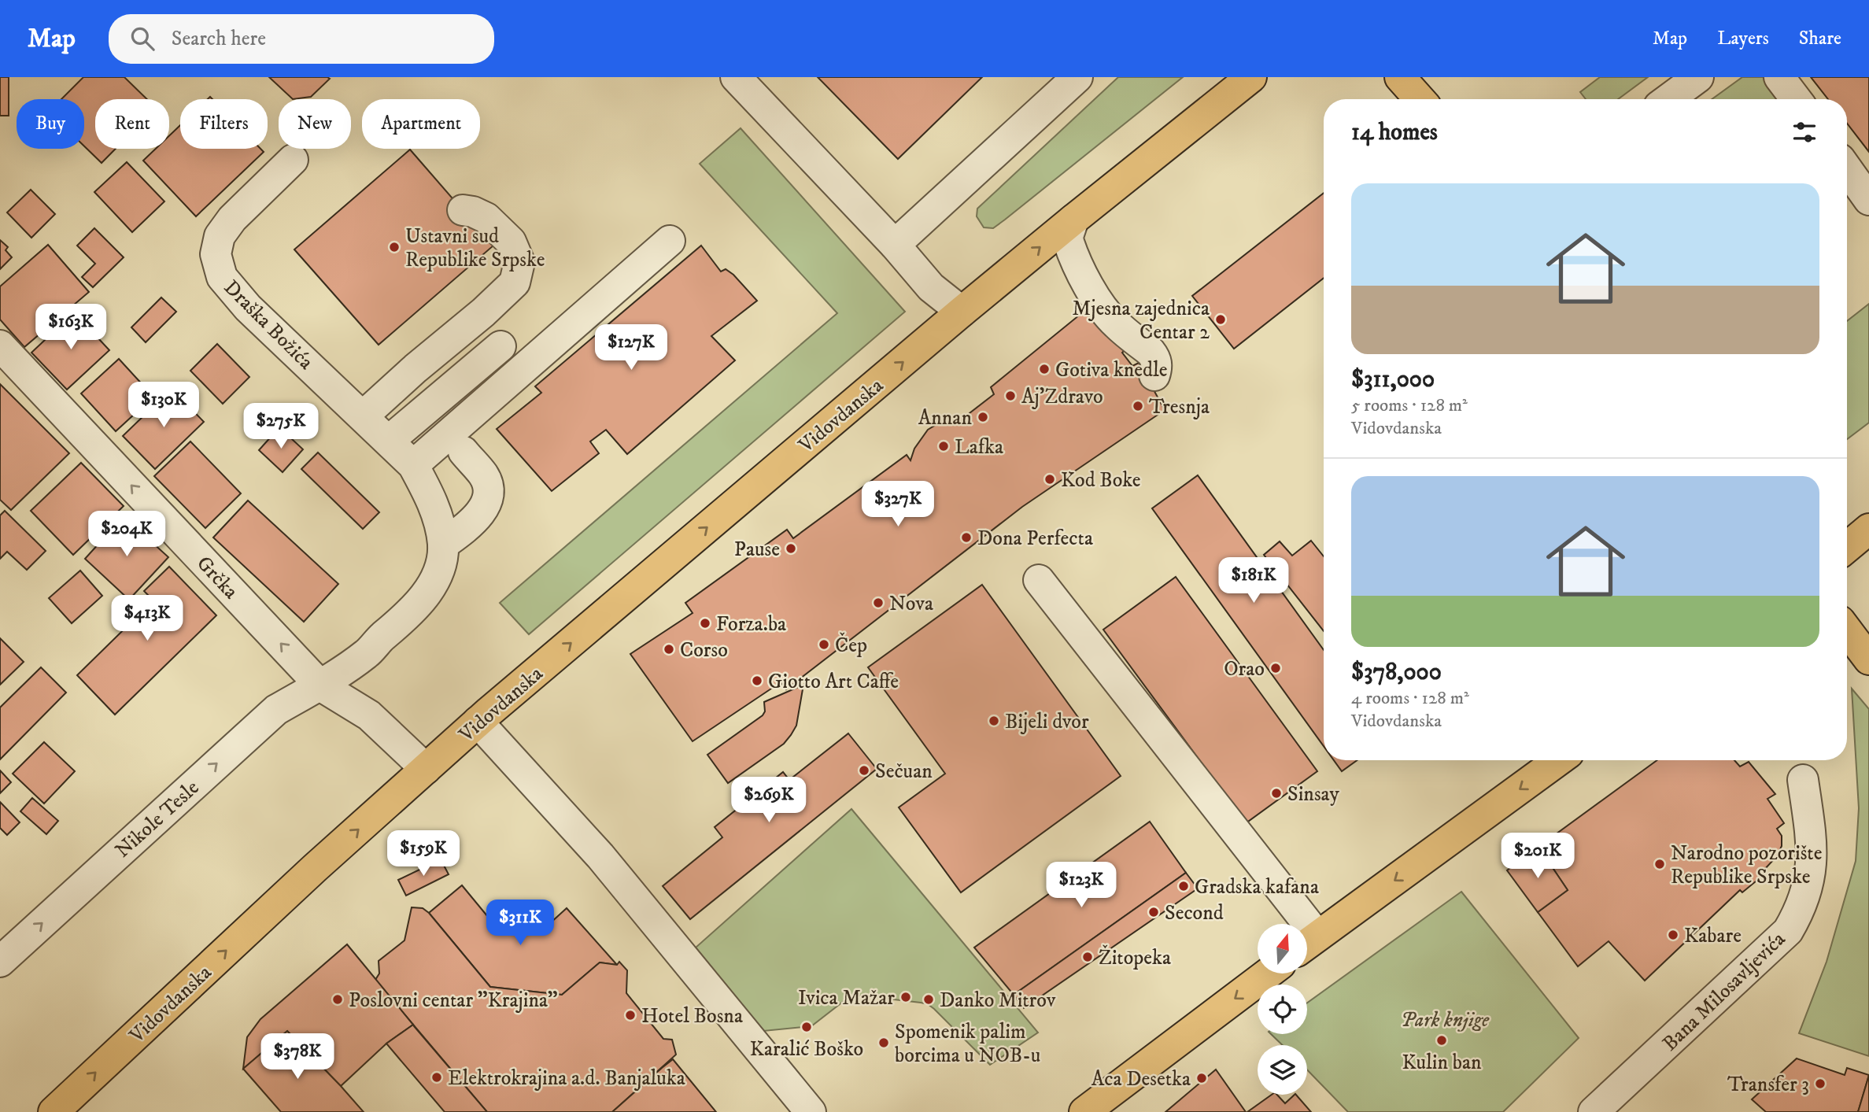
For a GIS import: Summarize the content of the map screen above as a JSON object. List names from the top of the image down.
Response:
{
  "streets": {
    "main road": ["Vidovdanska"],
    "street": [
      "Draška Božića",
      "Grčka",
      "Nikole Tesle",
      "Bana Milosavljevića"
    ]
  },
  "crossings": [
    ["Draška Božića", "Grčka"],
    ["Draška Božića", "Nikole Tesle"],
    ["Vidovdanska", "Grčka"],
    ["Grčka", "Nikole Tesle"]
  ],
  "one_way": ["Vidovdanska", "Grčka", "Nikole Tesle"],
  "parks": ["Park knjige"],
  "places": [
    "Ustavni sud Republike Srpske",
    "Mjesna zajednica Centar 2",
    "Gotiva knedle",
    "Aj'Zdravo",
    "Tresnja",
    "Annan",
    "Lafka",
    "Kod Boke",
    "Dona Perfecta",
    "Pause",
    "Nova",
    "Forza.ba",
    "Čep",
    "Corso",
    "Orao",
    "Giotto Art Caffe",
    "Bijeli dvor",
    "Sečuan",
    "Sinsay",
    "Narodno pozorište Republike Srpske",
    "Gradska kafana",
    "Second",
    "Kabare",
    "Žitopeka",
    "Ivica Mažar",
    "Poslovni centar \"Krajina\"",
    "Danko Mitrov",
    "Hotel Bosna",
    "Karalić Boško",
    "Kulin ban",
    "Spomenik palim borcima u NOB-u",
    "Elektrokrajina a.d. Banjaluka",
    "Aca Desetka",
    "Transfer 3"
  ],
  "north": "top",
  "page": {
    "header": "Map",
    "search": "Search here",
    "nav": ["Map", "Layers", "Share"],
    "chip": [
      "Buy",
      "Rent",
      "Filters",
      "New",
      "Apartment"
    ],
    "heading": "14 homes",
    "list": [
      {
        "name": "$311,000",
        "note": "5 rooms · 128 m² · Vidovdanska"
      },
      {
        "name": "$378,000",
        "note": "4 rooms · 128 m² · Vidovdanska"
      }
    ],
    "price": [
      "$163K",
      "$127K",
      "$130K",
      "$275K",
      "$327K",
      "$204K",
      "$181K",
      "$413K",
      "$269K",
      "$159K",
      "$201K",
      "$123K",
      "$311K",
      "$378K"
    ]
  }
}
